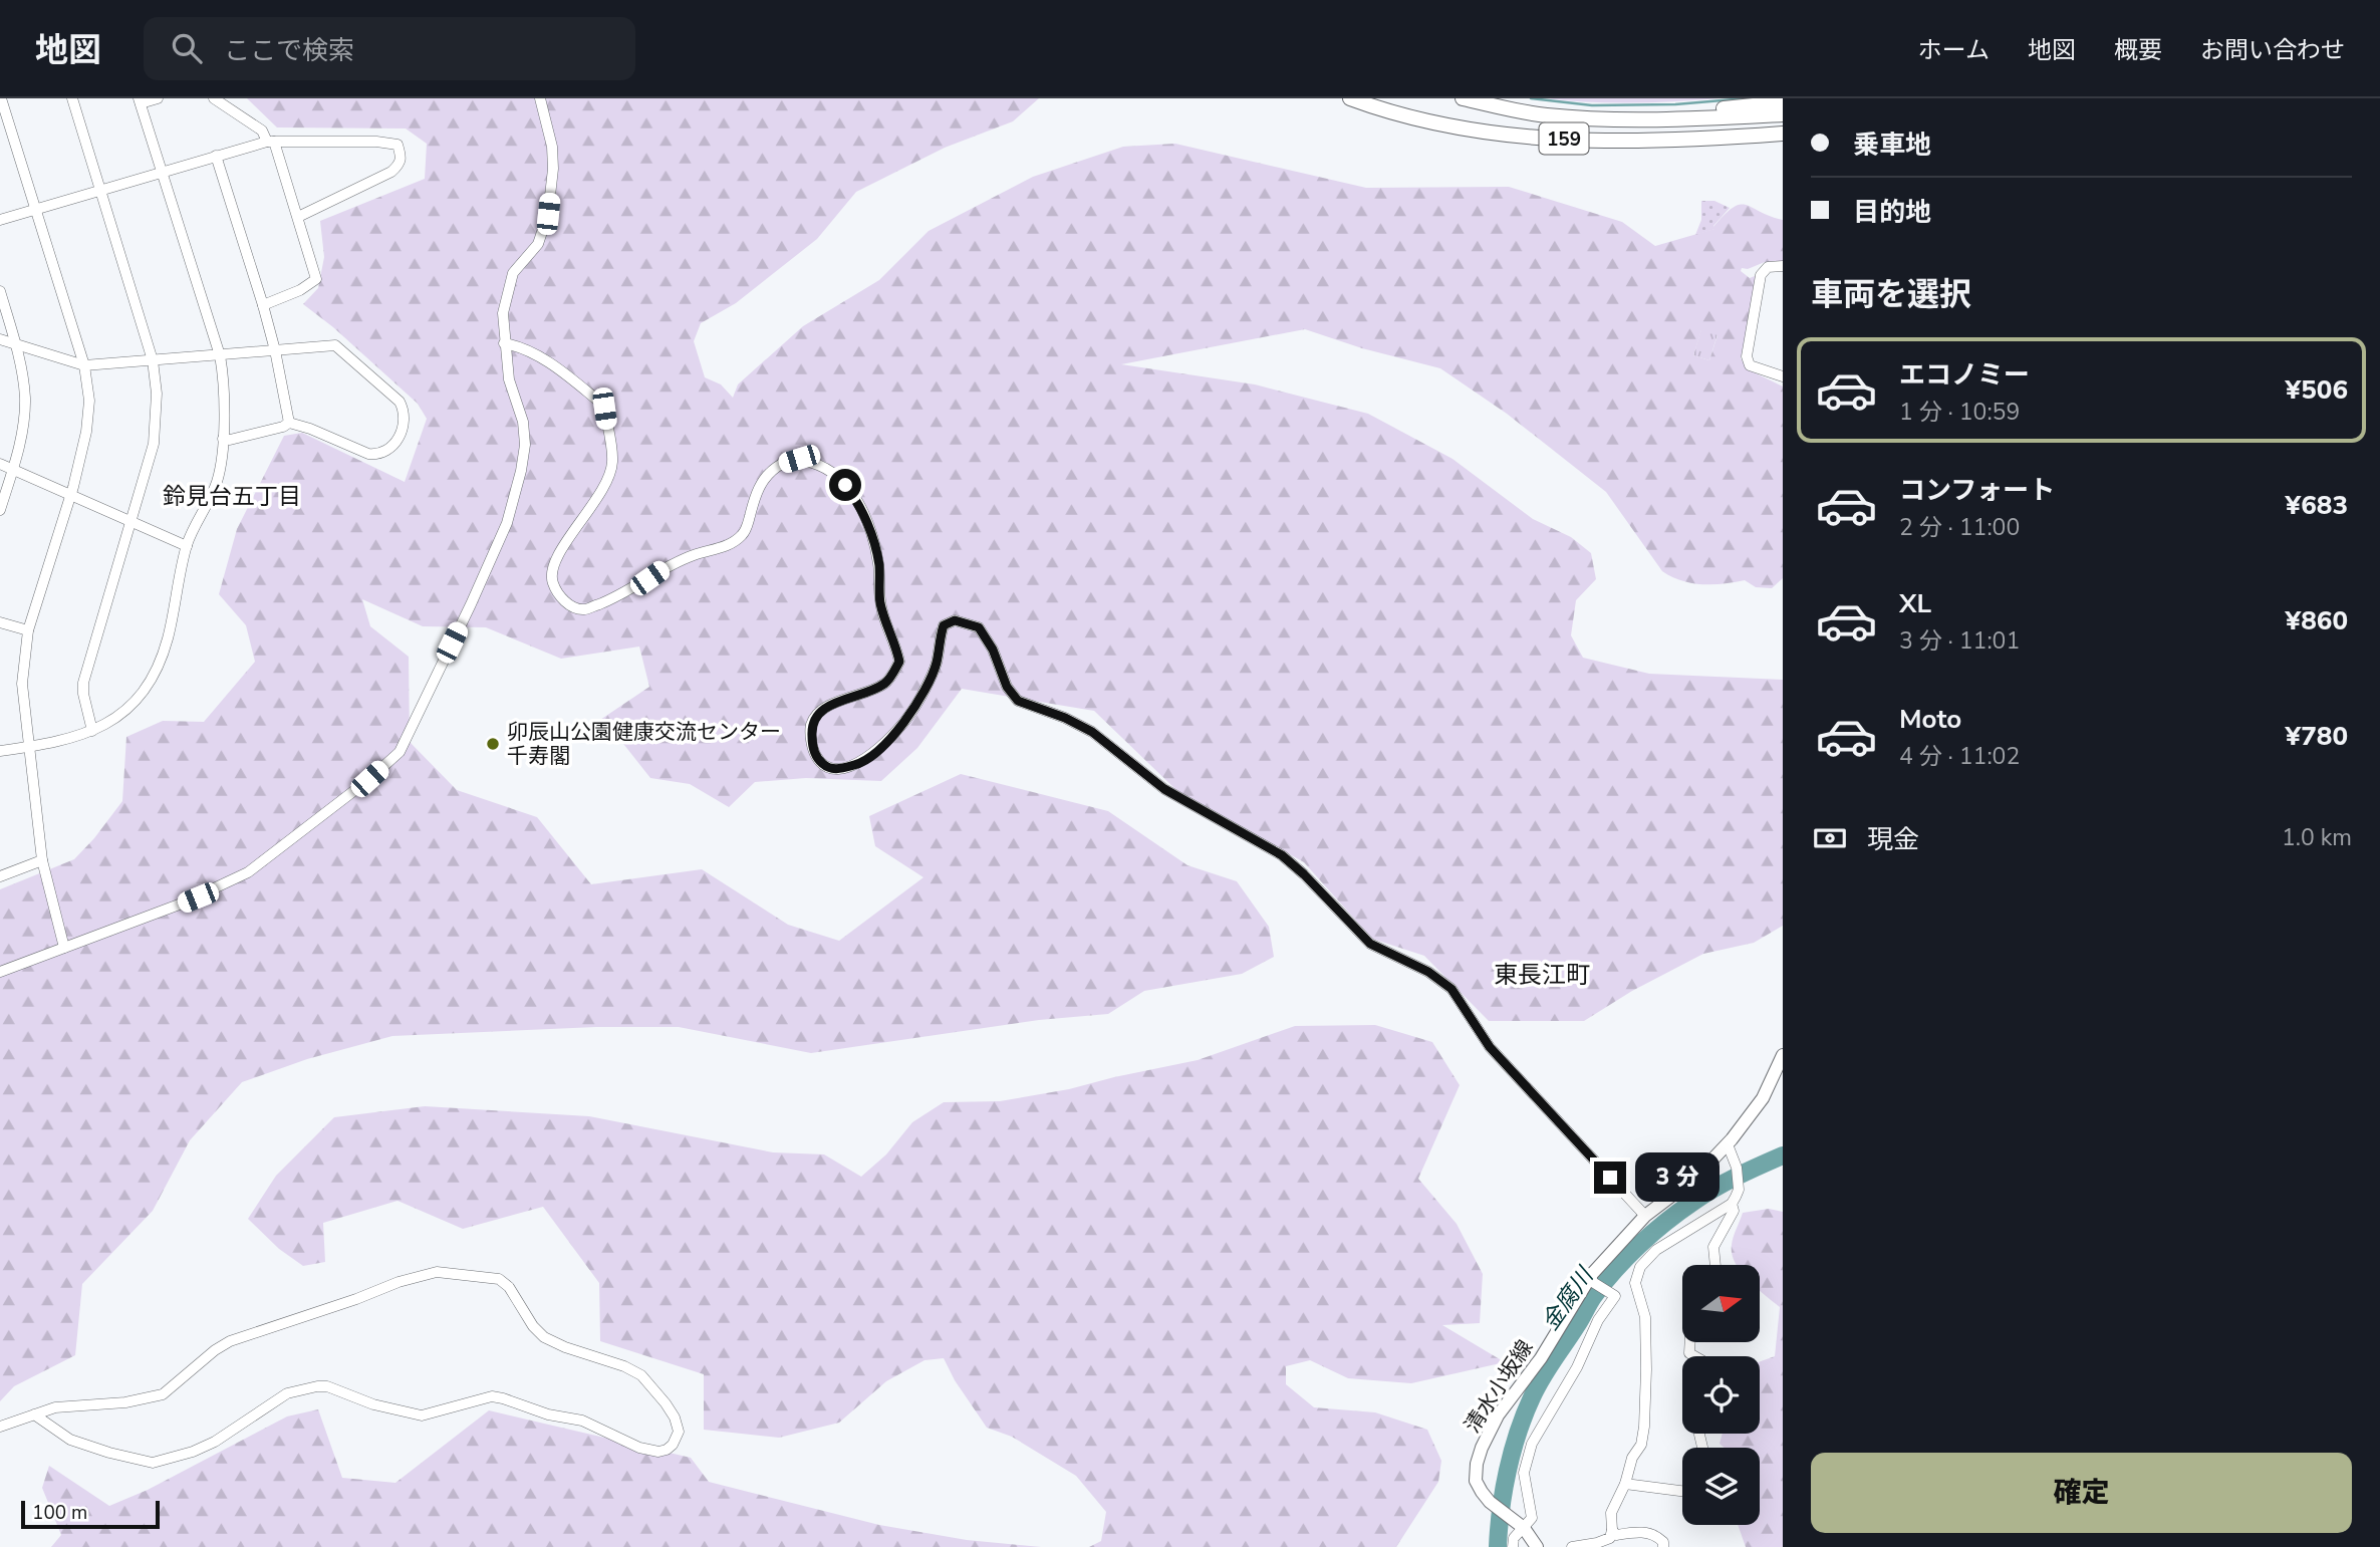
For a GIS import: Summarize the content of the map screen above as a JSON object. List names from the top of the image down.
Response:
{
  "streets": {
    "highway": ["159"],
    "main road": ["清水小坂線"]
  },
  "districts": ["鈴見台五丁目", "東長江町"],
  "water": ["金腐川"],
  "places": ["卯辰山公園健康交流センター 千寿閣"],
  "scale_bar": "100 m",
  "north": "right",
  "page": {
    "header": "地図",
    "search": "ここで検索",
    "nav": [
      "ホーム",
      "地図",
      "概要",
      "お問い合わせ"
    ],
    "banner": ["乗車地", "目的地"],
    "heading": "車両を選択",
    "list": [
      {
        "name": "エコノミー",
        "note": "1 分 · 10:59",
        "value": "¥506"
      },
      {
        "name": "コンフォート",
        "note": "2 分 · 11:00",
        "value": "¥683"
      },
      {
        "name": "XL",
        "note": "3 分 · 11:01",
        "value": "¥860"
      },
      {
        "name": "Moto",
        "note": "4 分 · 11:02",
        "value": "¥780"
      }
    ],
    "pay": ["現金", "1.0 km"],
    "bubble": "3 分",
    "buttons": "確定",
    "scale": "100 m"
  }
}
